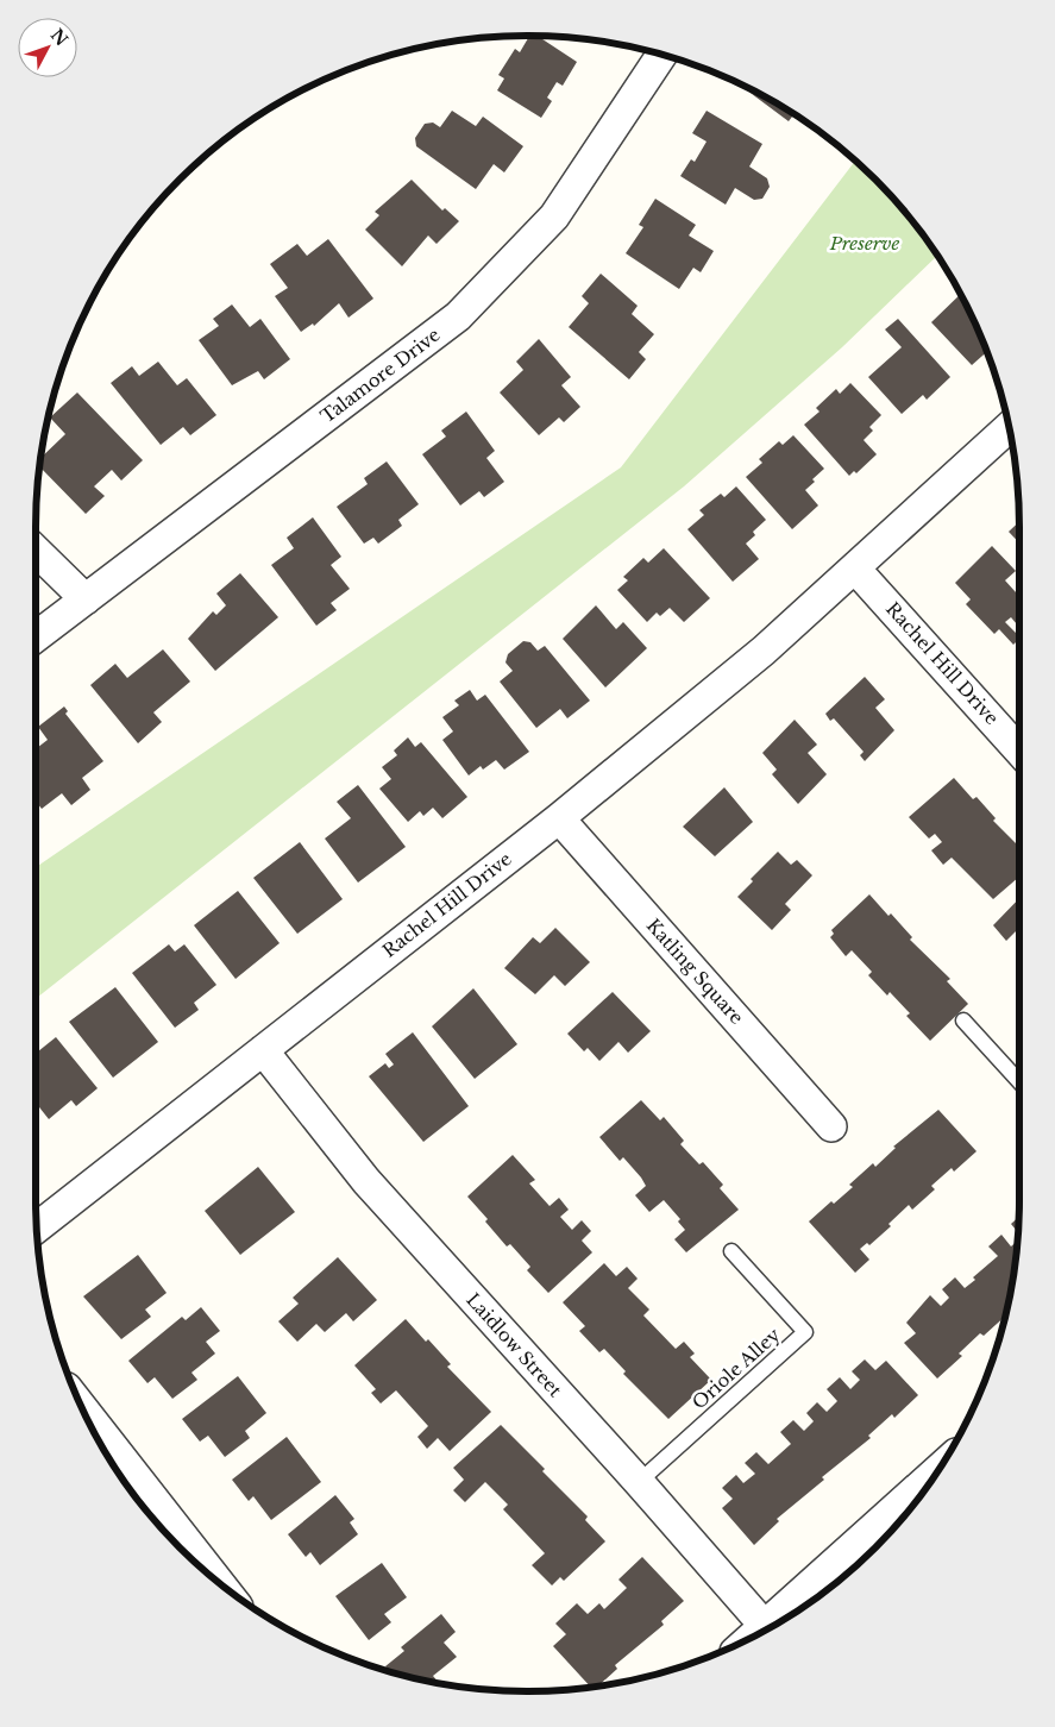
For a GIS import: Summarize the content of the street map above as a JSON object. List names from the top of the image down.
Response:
{
  "streets": {
    "street": [
      "Talamore Drive",
      "Rachel Hill Drive",
      "Katling Square",
      "Laidlow Street"
    ],
    "lane": ["Oriole Alley"]
  },
  "crossings": [
    ["Rachel Hill Drive", "Katling Square"],
    ["Rachel Hill Drive", "Laidlow Street"],
    ["Laidlow Street", "Oriole Alley"]
  ],
  "parks": ["Preserve"],
  "north": "top right"
}
